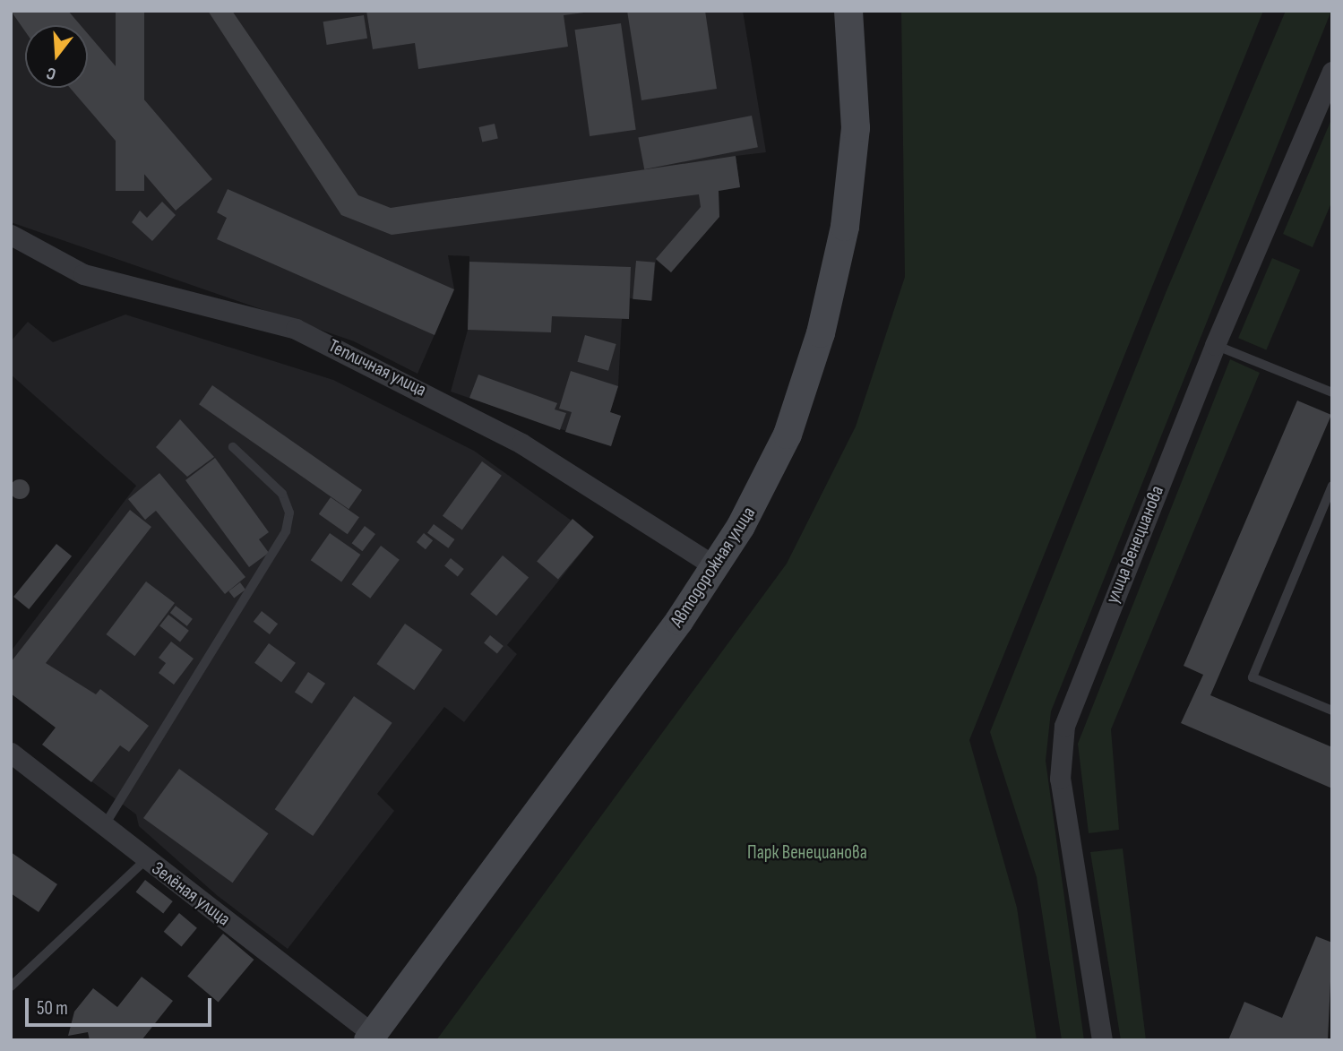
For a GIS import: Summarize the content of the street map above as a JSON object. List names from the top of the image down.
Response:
{
  "streets": {
    "main road": ["Автодорожная улица"],
    "street": ["Тепличная улица", "улица Венецианова", "Зелёная улица"]
  },
  "crossings": [
    ["Тепличная улица", "Автодорожная улица"],
    ["Автодорожная улица", "Зелёная улица"]
  ],
  "parks": ["Парк Венецианова"],
  "scale_bar": "50 m",
  "north": "bottom"
}
